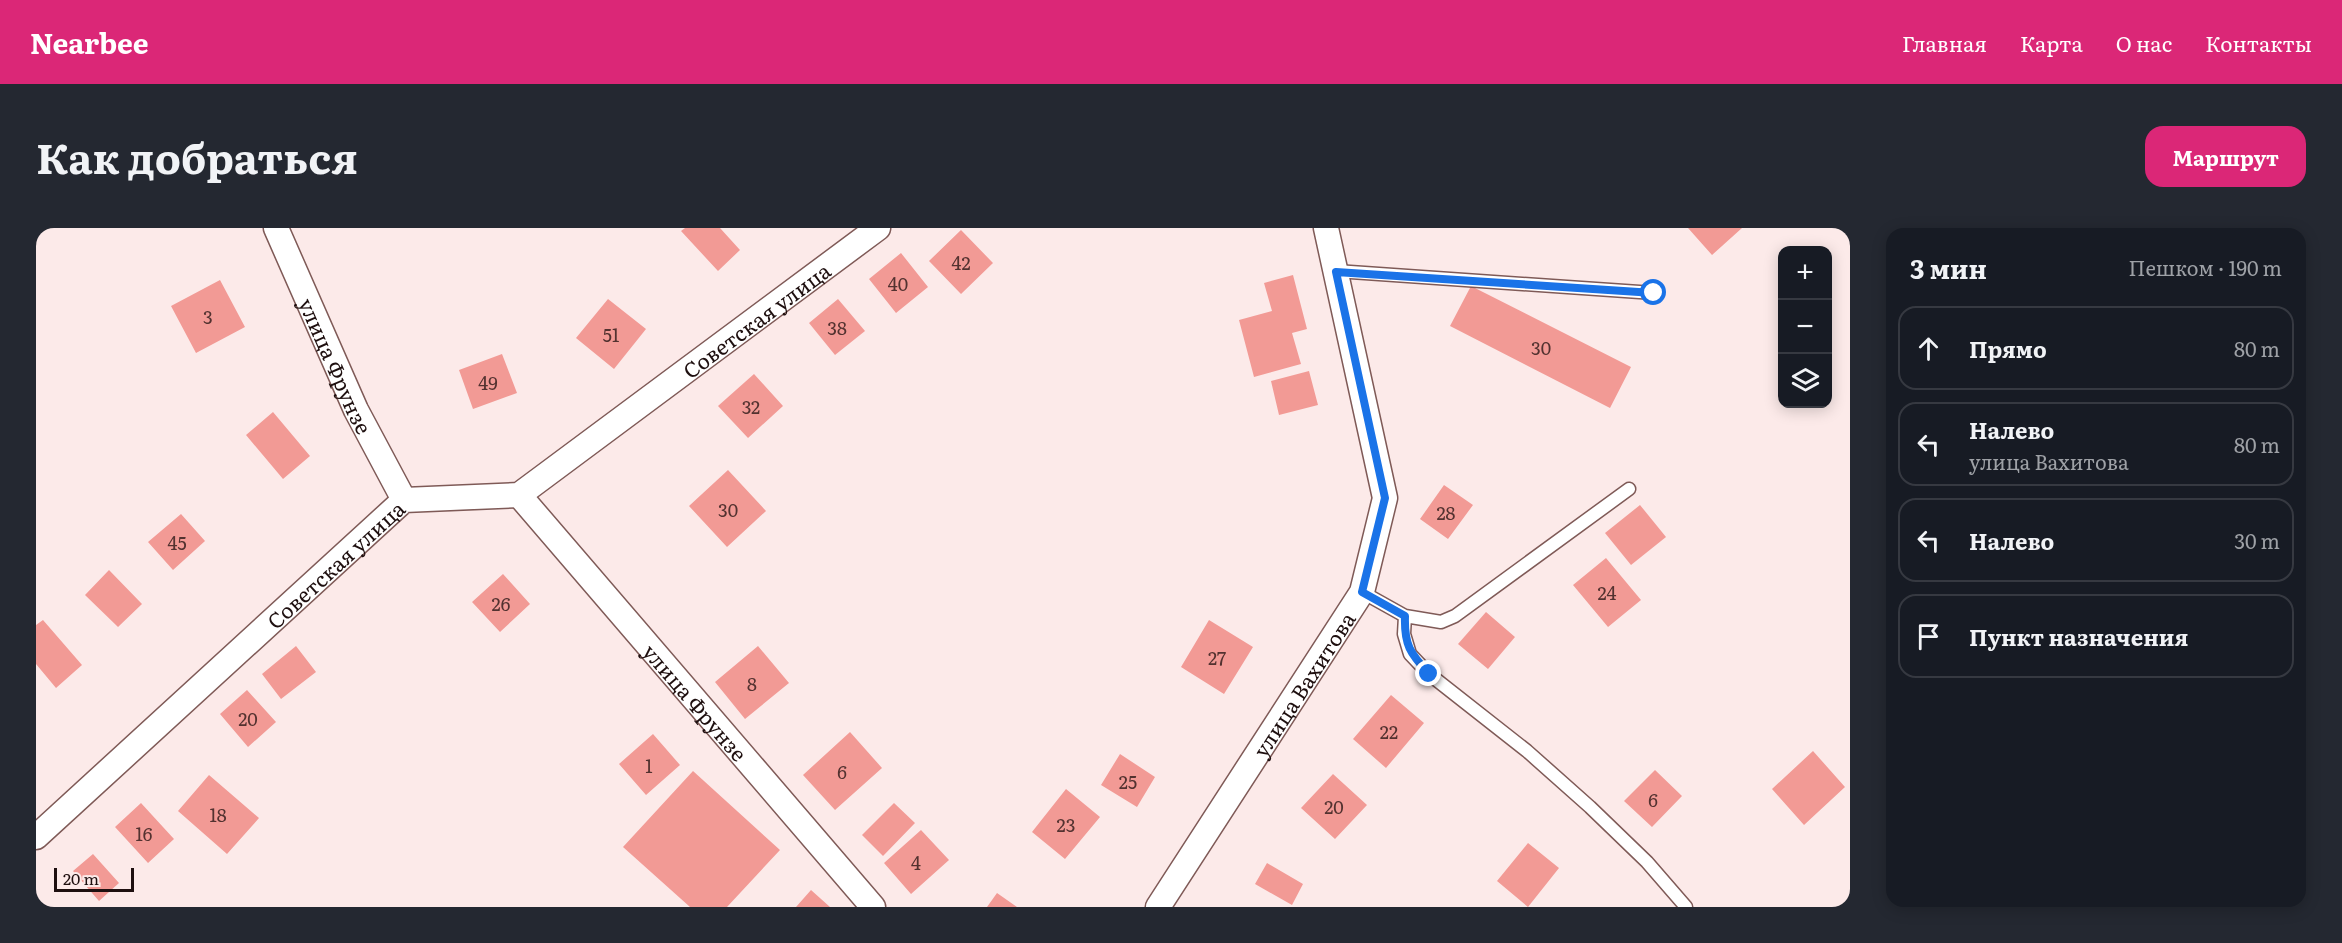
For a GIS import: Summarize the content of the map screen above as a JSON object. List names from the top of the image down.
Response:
{
  "streets": {
    "street": ["Советская улица", "улица Фрунзе", "улица Вахитова"]
  },
  "crossings": [
    ["Советская улица", "улица Фрунзе"]
  ],
  "house_numbers": [
    "42",
    "40",
    "3",
    "38",
    "51",
    "30",
    "49",
    "32",
    "30",
    "28",
    "45",
    "24",
    "26",
    "27",
    "8",
    "20",
    "22",
    "1",
    "6",
    "25",
    "6",
    "20",
    "18",
    "23",
    "16",
    "4"
  ],
  "scale_bar": "20 m",
  "page": {
    "header": "Nearbee",
    "nav": [
      "Главная",
      "Карта",
      "О нас",
      "Контакты"
    ],
    "title": "Как добраться",
    "buttons": "Маршрут",
    "heading": ["3 мин", "Пешком · 190 m"],
    "map_buttons": ["+", "−"],
    "list": [
      ["Прямо", "80 m"],
      ["Налево", "улица Вахитова", "80 m"],
      ["Налево", "30 m"],
      "Пункт назначения"
    ],
    "scale": "20 m"
  }
}
